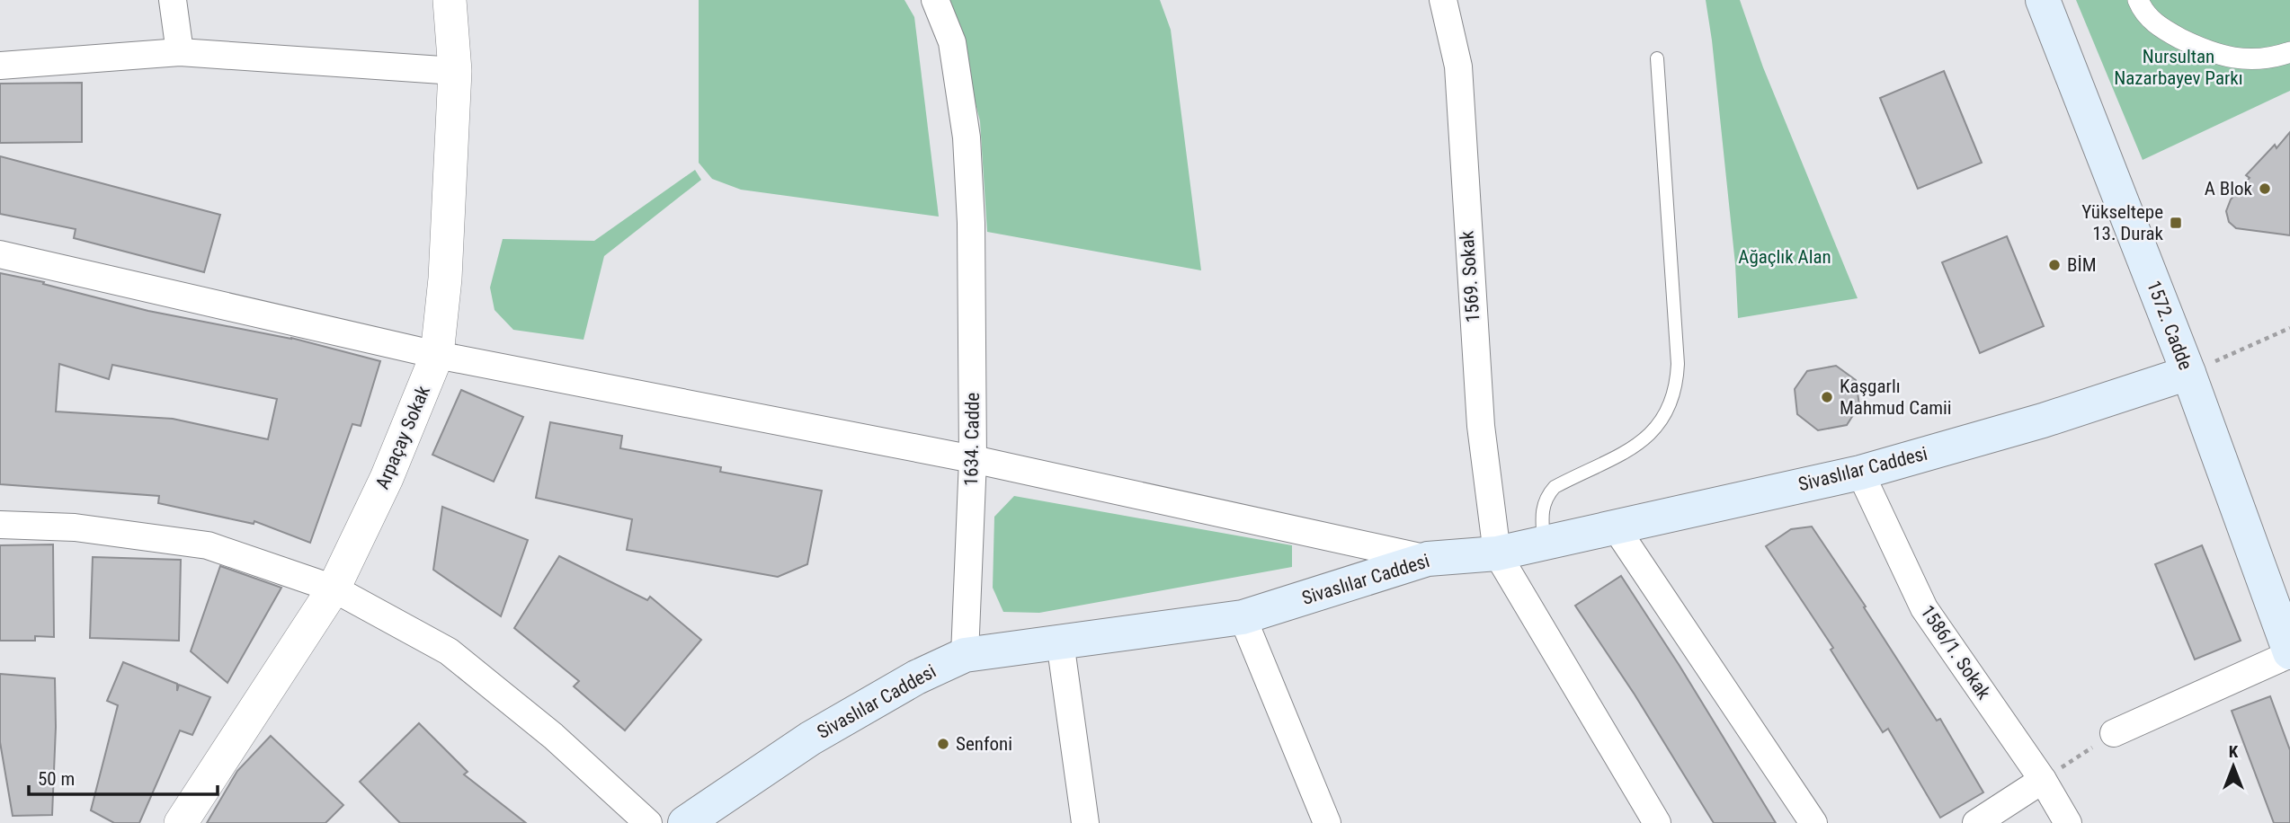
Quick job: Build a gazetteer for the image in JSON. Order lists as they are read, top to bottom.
{
  "streets": {
    "main road": ["1572. Cadde", "Sivaslılar Caddesi"],
    "street": [
      "1569. Sokak",
      "Arpaçay Sokak",
      "1634. Cadde",
      "1586/1. Sokak"
    ]
  },
  "crossings": [
    ["1569. Sokak", "Sivaslılar Caddesi"],
    ["1572. Cadde", "Sivaslılar Caddesi"],
    ["1634. Cadde", "Sivaslılar Caddesi"],
    ["Sivaslılar Caddesi", "1586/1. Sokak"]
  ],
  "parks": ["Nursultan Nazarbayev Parkı", "Ağaçlık Alan"],
  "places": {
    "other": [
      "A Blok",
      "BİM",
      "Kaşgarlı Mahmud Camii",
      "Senfoni"
    ],
    "transit": ["Yükseltepe 13. Durak"]
  },
  "scale_bar": "50 m",
  "north": "top"
}
